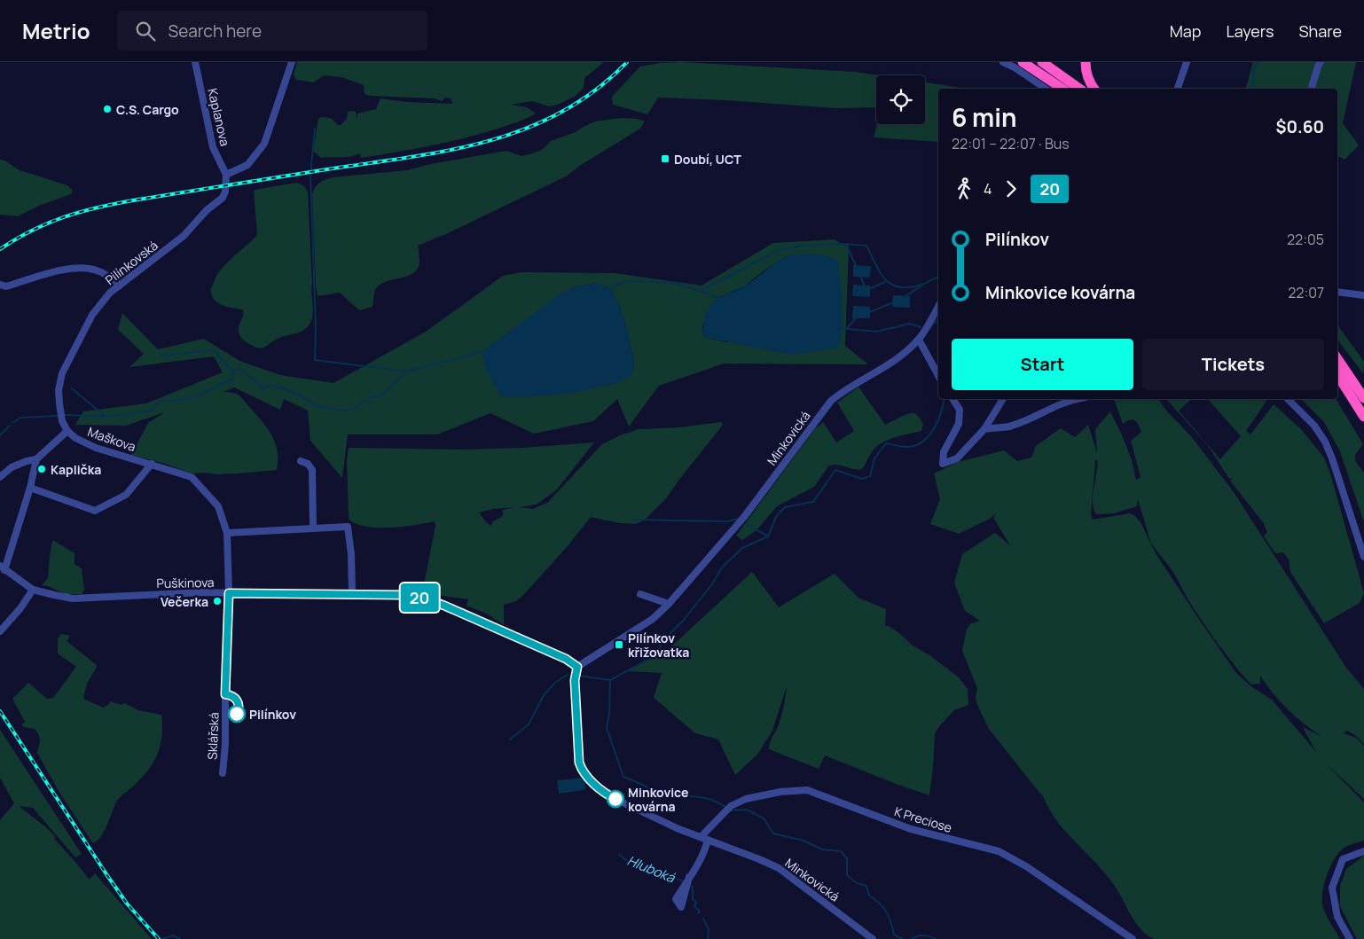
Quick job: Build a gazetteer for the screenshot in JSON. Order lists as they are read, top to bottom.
{
  "streets": {
    "street": [
      "Kaplanova",
      "Pilínkovská",
      "Minkovická",
      "Maškova",
      "Puškinova",
      "Sklářská",
      "K Preciose"
    ]
  },
  "crossings": [
    ["Kaplanova", "Pilínkovská"],
    ["Pilínkovská", "Maškova"],
    ["Minkovická", "Puškinova"],
    ["Minkovická", "K Preciose"],
    ["Maškova", "Puškinova"],
    ["Maškova", "Sklářská"],
    ["Puškinova", "Sklářská"]
  ],
  "water": ["Hluboká"],
  "places": {
    "other": [
      "C.S. Cargo",
      "Kaplička",
      "Večerka",
      "Pilínkov",
      "Minkovice kovárna"
    ],
    "transit": ["Doubí, UCT", "Pilínkov křižovatka"]
  },
  "lines": ["bus line 20"],
  "page": {
    "header": "Metrio",
    "search": "Search here",
    "nav": ["Map", "Layers", "Share"],
    "on_map": "20",
    "heading": ["6 min", "22:01 – 22:07 · Bus", "$0.60"],
    "legs": ["4", "20"],
    "list": [
      {
        "name": "Pilínkov",
        "value": "22:05"
      },
      {
        "name": "Minkovice kovárna",
        "value": "22:07"
      }
    ],
    "buttons": ["Start", "Tickets"]
  }
}
